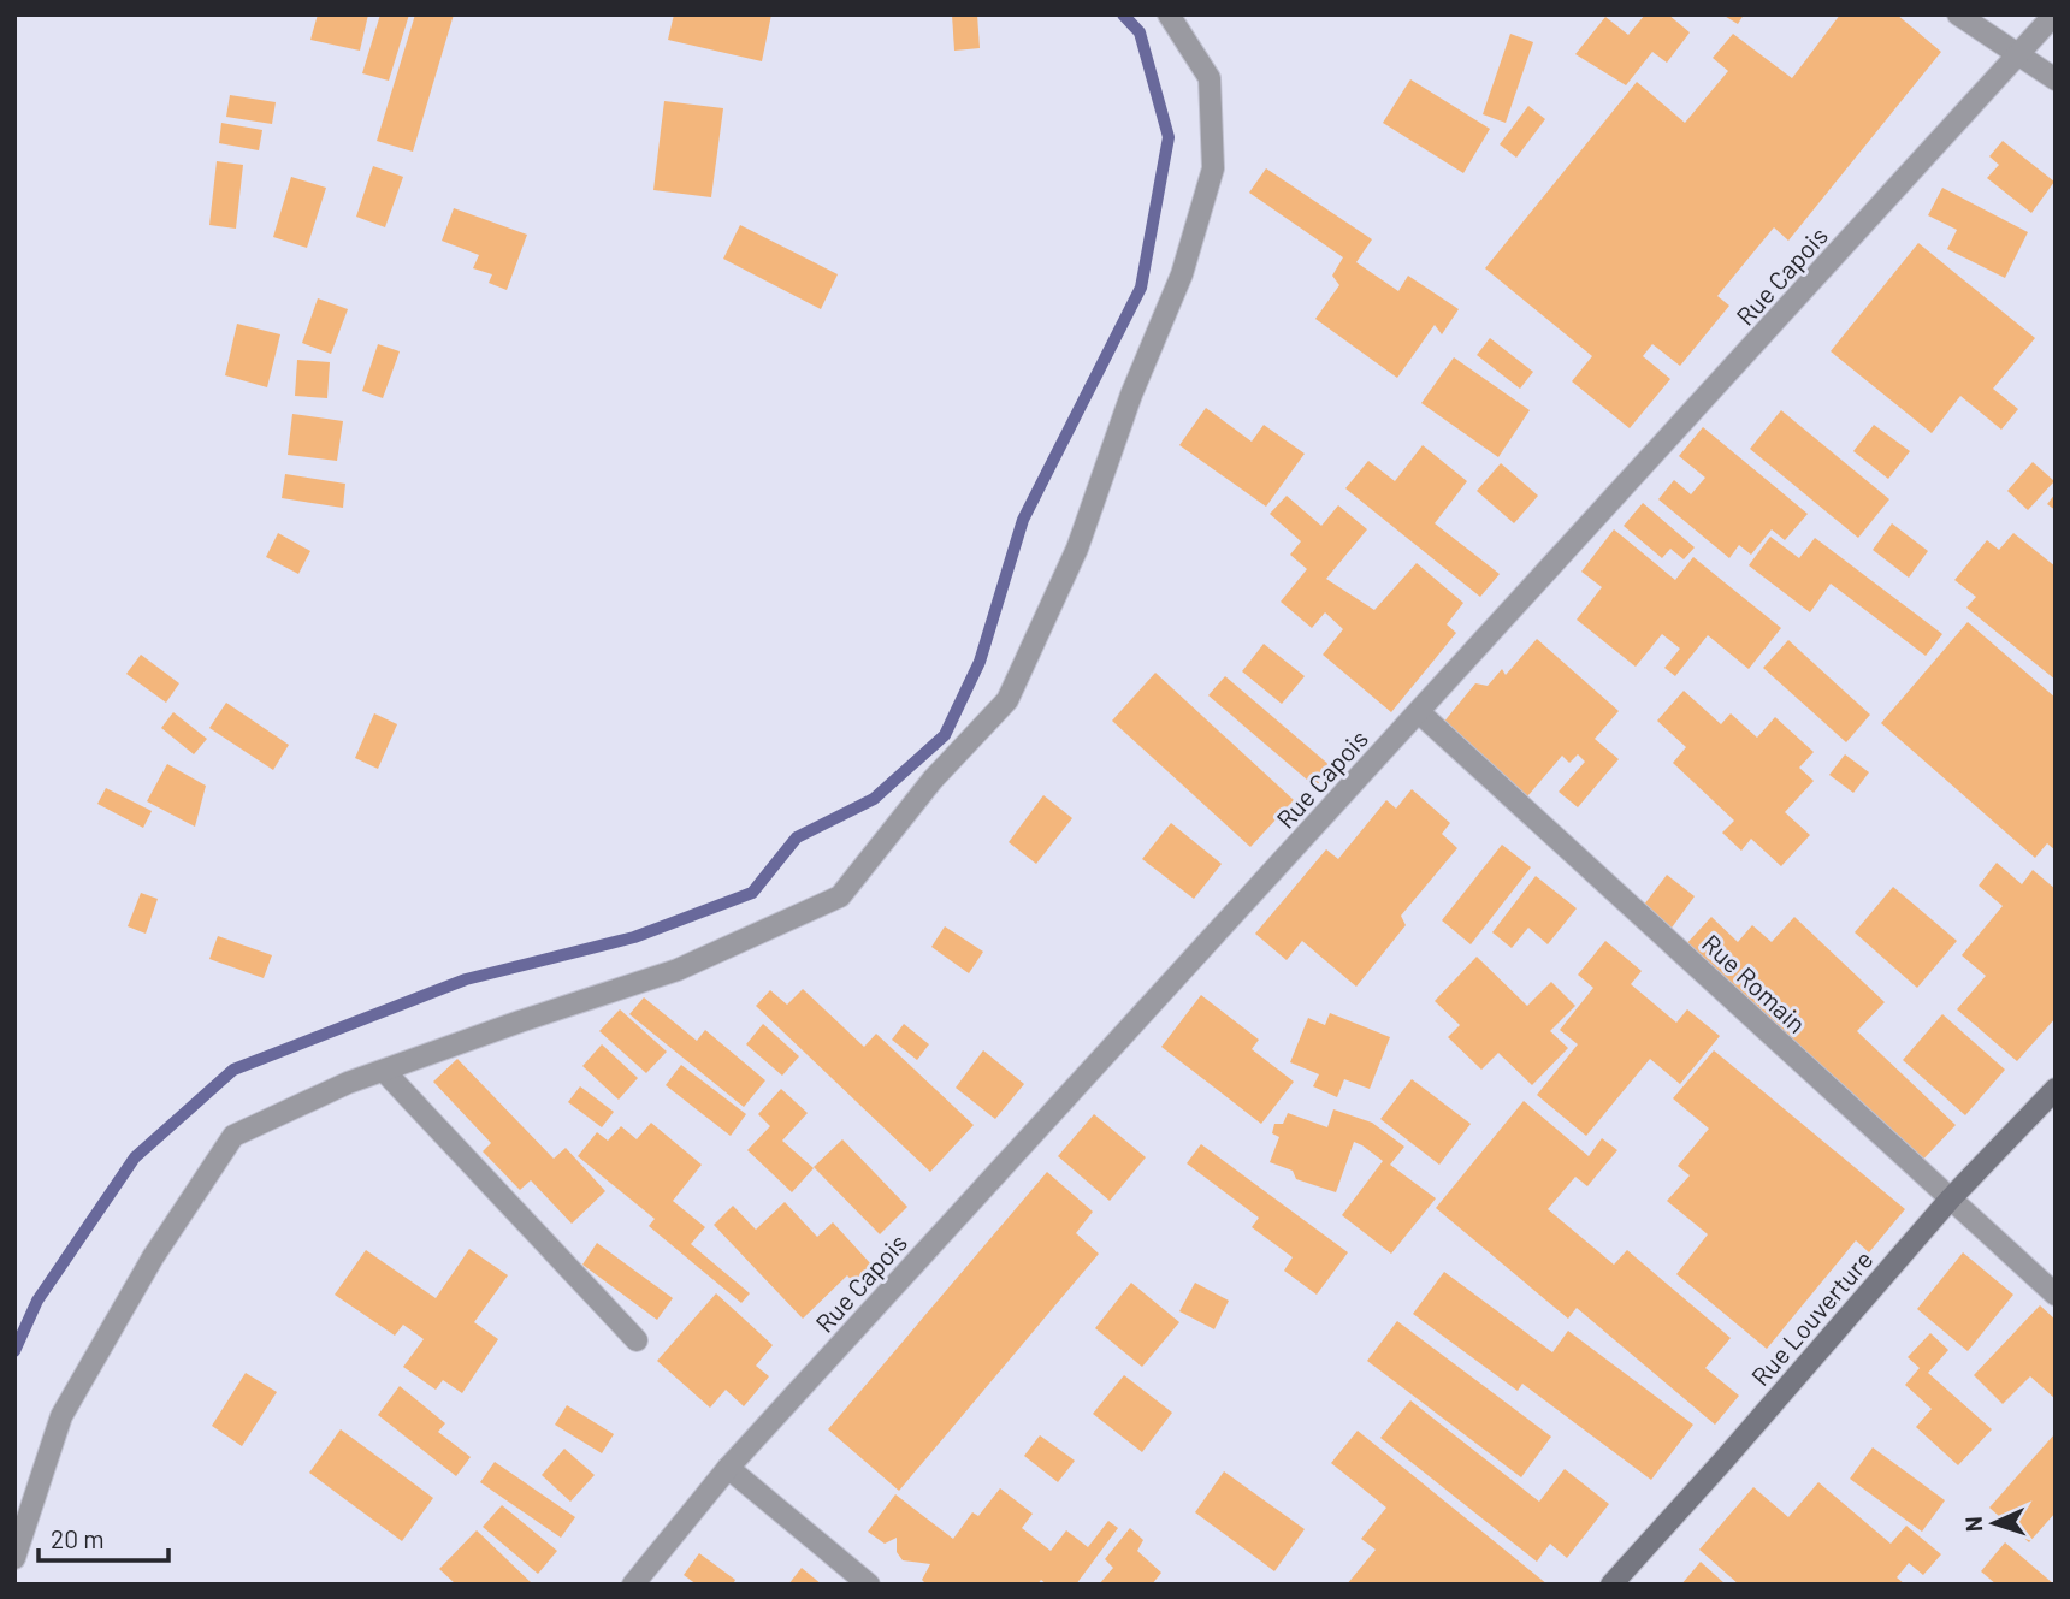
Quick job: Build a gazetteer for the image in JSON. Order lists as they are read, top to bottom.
{
  "streets": {
    "main road": ["Rue Louverture"],
    "street": ["Rue Capois", "Rue Romain"]
  },
  "crossings": [
    ["Rue Capois", "Rue Romain"],
    ["Rue Romain", "Rue Louverture"]
  ],
  "scale_bar": "20 m",
  "north": "left"
}
